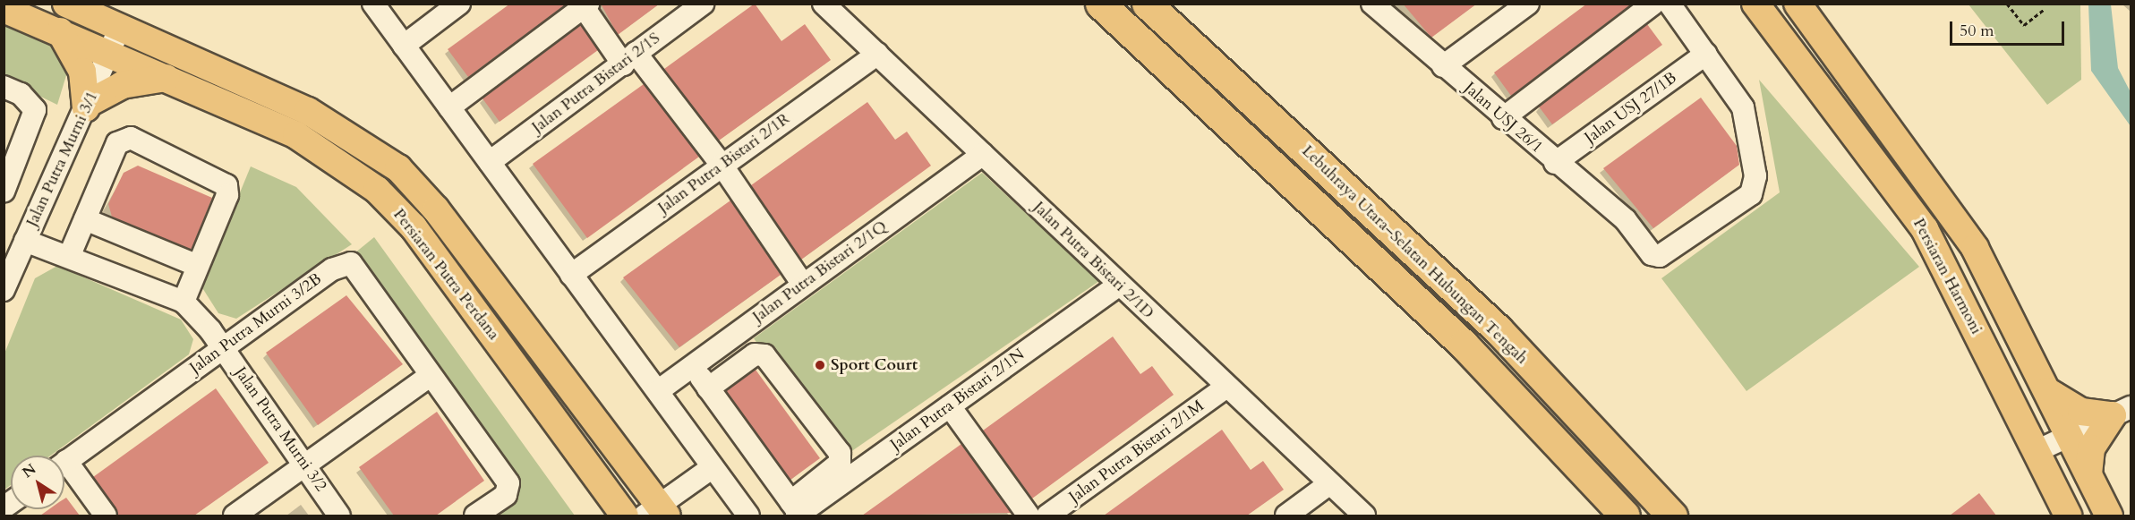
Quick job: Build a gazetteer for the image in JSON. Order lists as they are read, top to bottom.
{
  "streets": {
    "highway": ["Lebuhraya Utara–Selatan Hubungan Tengah"],
    "main road": ["Persiaran Putra Perdana", "Persiaran Harmoni"],
    "street": [
      "Jalan Putra Bistari 2/1S",
      "Jalan USJ 27/1B",
      "Jalan USJ 26/1",
      "Jalan Putra Murni 3/1",
      "Jalan Putra Bistari 2/1R",
      "Jalan Putra Bistari 2/1D",
      "Jalan Putra Bistari 2/1Q",
      "Jalan Putra Murni 3/2B",
      "Jalan Putra Bistari 2/1N",
      "Jalan Putra Murni 3/2",
      "Jalan Putra Bistari 2/1M"
    ]
  },
  "crossings": [
    ["Jalan USJ 27/1B", "Jalan USJ 26/1"],
    ["Jalan Putra Murni 3/1", "Persiaran Putra Perdana"],
    ["Jalan Putra Murni 3/1", "Jalan Putra Murni 3/2"],
    ["Jalan Putra Bistari 2/1R", "Jalan Putra Bistari 2/1D"],
    ["Jalan Putra Bistari 2/1D", "Jalan Putra Bistari 2/1Q"],
    ["Jalan Putra Bistari 2/1D", "Jalan Putra Bistari 2/1N"],
    ["Jalan Putra Bistari 2/1D", "Jalan Putra Bistari 2/1M"],
    ["Jalan Putra Murni 3/2B", "Jalan Putra Murni 3/2"]
  ],
  "places": ["Sport Court"],
  "scale_bar": "50 m",
  "north": "top left"
}
